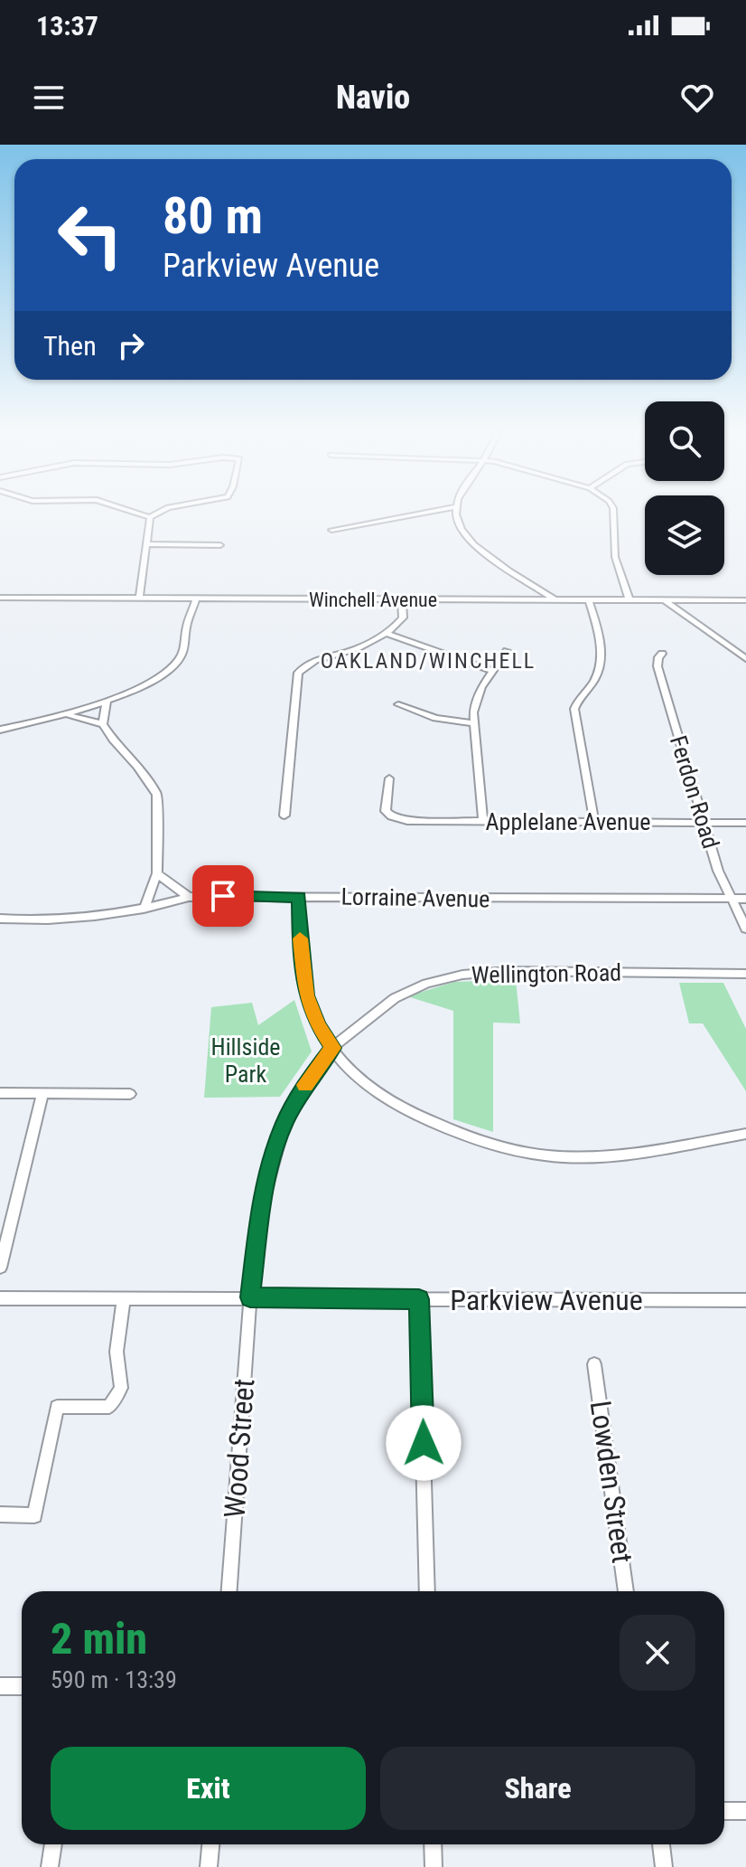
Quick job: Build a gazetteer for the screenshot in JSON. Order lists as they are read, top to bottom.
{
  "streets": {
    "street": [
      "Winchell Avenue",
      "Ferdon Road",
      "Applelane Avenue",
      "Lorraine Avenue",
      "Wellington Road",
      "Parkview Avenue",
      "Wood Street",
      "Lowden Street"
    ]
  },
  "crossings": [
    ["Ferdon Road", "Applelane Avenue"],
    ["Ferdon Road", "Lorraine Avenue"],
    ["Wellington Road", "Parkview Avenue"],
    ["Wellington Road", "Wood Street"],
    ["Parkview Avenue", "Wood Street"]
  ],
  "districts": ["OAKLAND/WINCHELL"],
  "parks": ["Hillside Park"],
  "page": {
    "status": "13:37",
    "header": "Navio",
    "turn": ["80 m", "Parkview Avenue"],
    "then": "Then",
    "heading": ["2 min", "590 m · 13:39"],
    "buttons": ["Exit", "Share"]
  }
}
